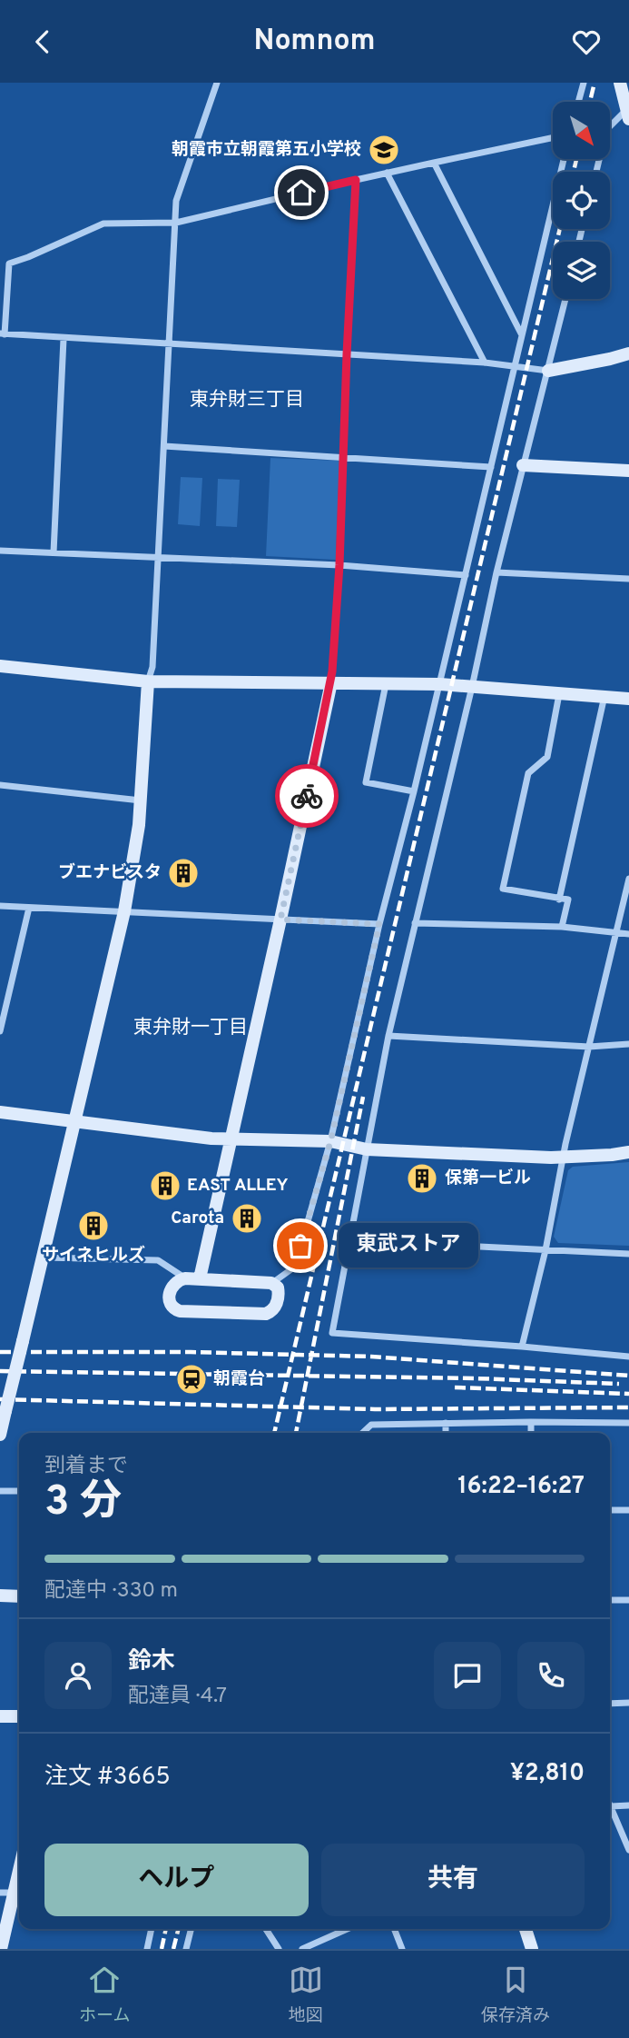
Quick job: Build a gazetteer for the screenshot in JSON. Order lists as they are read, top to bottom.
{
  "districts": ["東弁財三丁目", "東弁財一丁目"],
  "places": {
    "school or university": ["朝霞市立朝霞第五小学校"],
    "building": [
      "ブエナビスタ",
      "保第一ビル",
      "EAST ALLEY",
      "Carota",
      "サイネヒルズ"
    ],
    "other": ["東武ストア"],
    "station": ["朝霞台"]
  },
  "north": "bottom right",
  "page": {
    "header": "Nomnom",
    "bubble": "東武ストア",
    "heading": ["3 分", "到着まで", "16:22–16:27"],
    "panel": [
      "鈴木",
      "配達員 · 4.7",
      "注文 #3665",
      "¥2,810"
    ],
    "bar": "配達中 · 330 m",
    "buttons": ["ヘルプ", "共有"],
    "tabs": ["ホーム", "地図", "保存済み"]
  }
}
